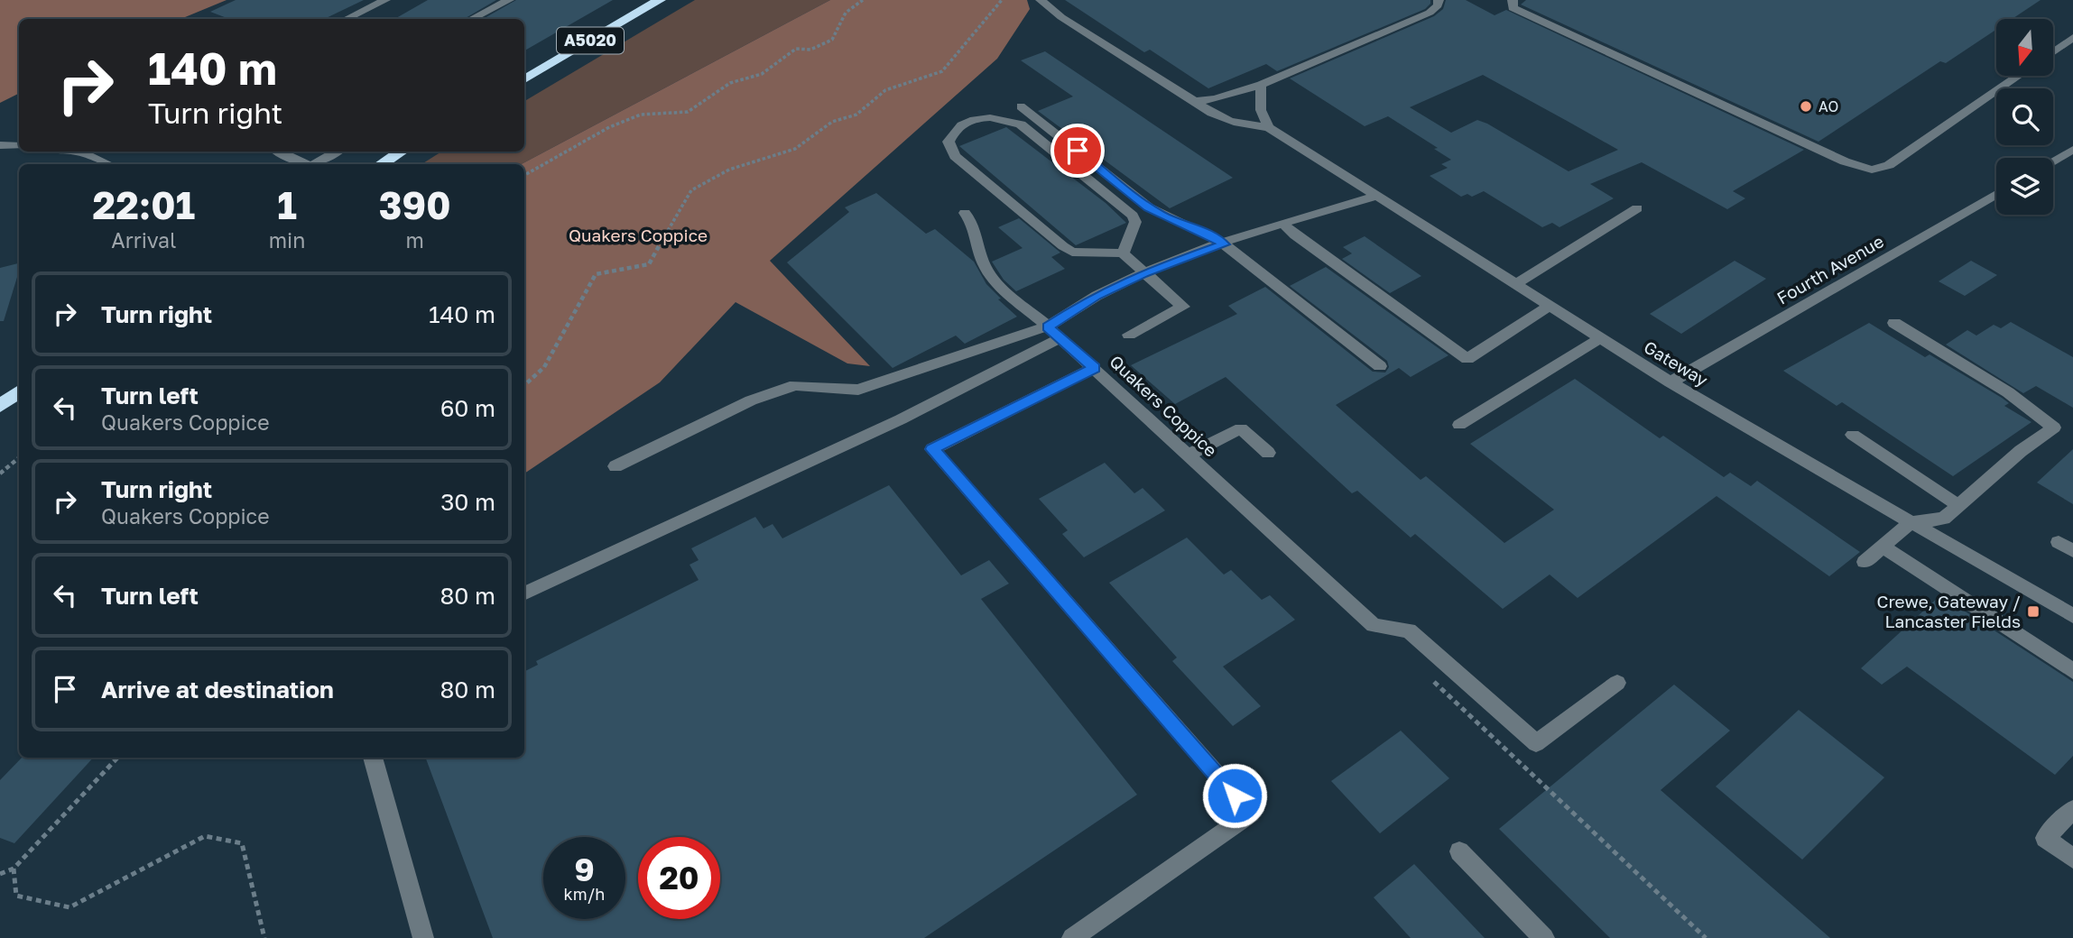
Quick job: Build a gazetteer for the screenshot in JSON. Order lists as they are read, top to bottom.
{
  "streets": {
    "highway": ["A5020"],
    "street": ["Fourth Avenue", "Gateway", "Quakers Coppice"]
  },
  "crossings": [
    ["Fourth Avenue", "Gateway"]
  ],
  "parks": ["Quakers Coppice"],
  "places": {
    "other": ["AO"],
    "transit": ["Crewe, Gateway / Lancaster Fields"]
  },
  "north": "bottom",
  "page": {
    "turn": ["140 m", "Turn right"],
    "eta": [
      "22:01",
      "Arrival",
      "1",
      "min",
      "390",
      "m"
    ],
    "list": [
      {
        "name": "Turn right",
        "value": "140 m"
      },
      {
        "name": "Turn left",
        "note": "Quakers Coppice",
        "value": "60 m"
      },
      {
        "name": "Turn right",
        "note": "Quakers Coppice",
        "value": "30 m"
      },
      {
        "name": "Turn left",
        "value": "80 m"
      },
      {
        "name": "Arrive at destination",
        "value": "80 m"
      }
    ],
    "speed": "9 km/h",
    "limit": "20"
  }
}
